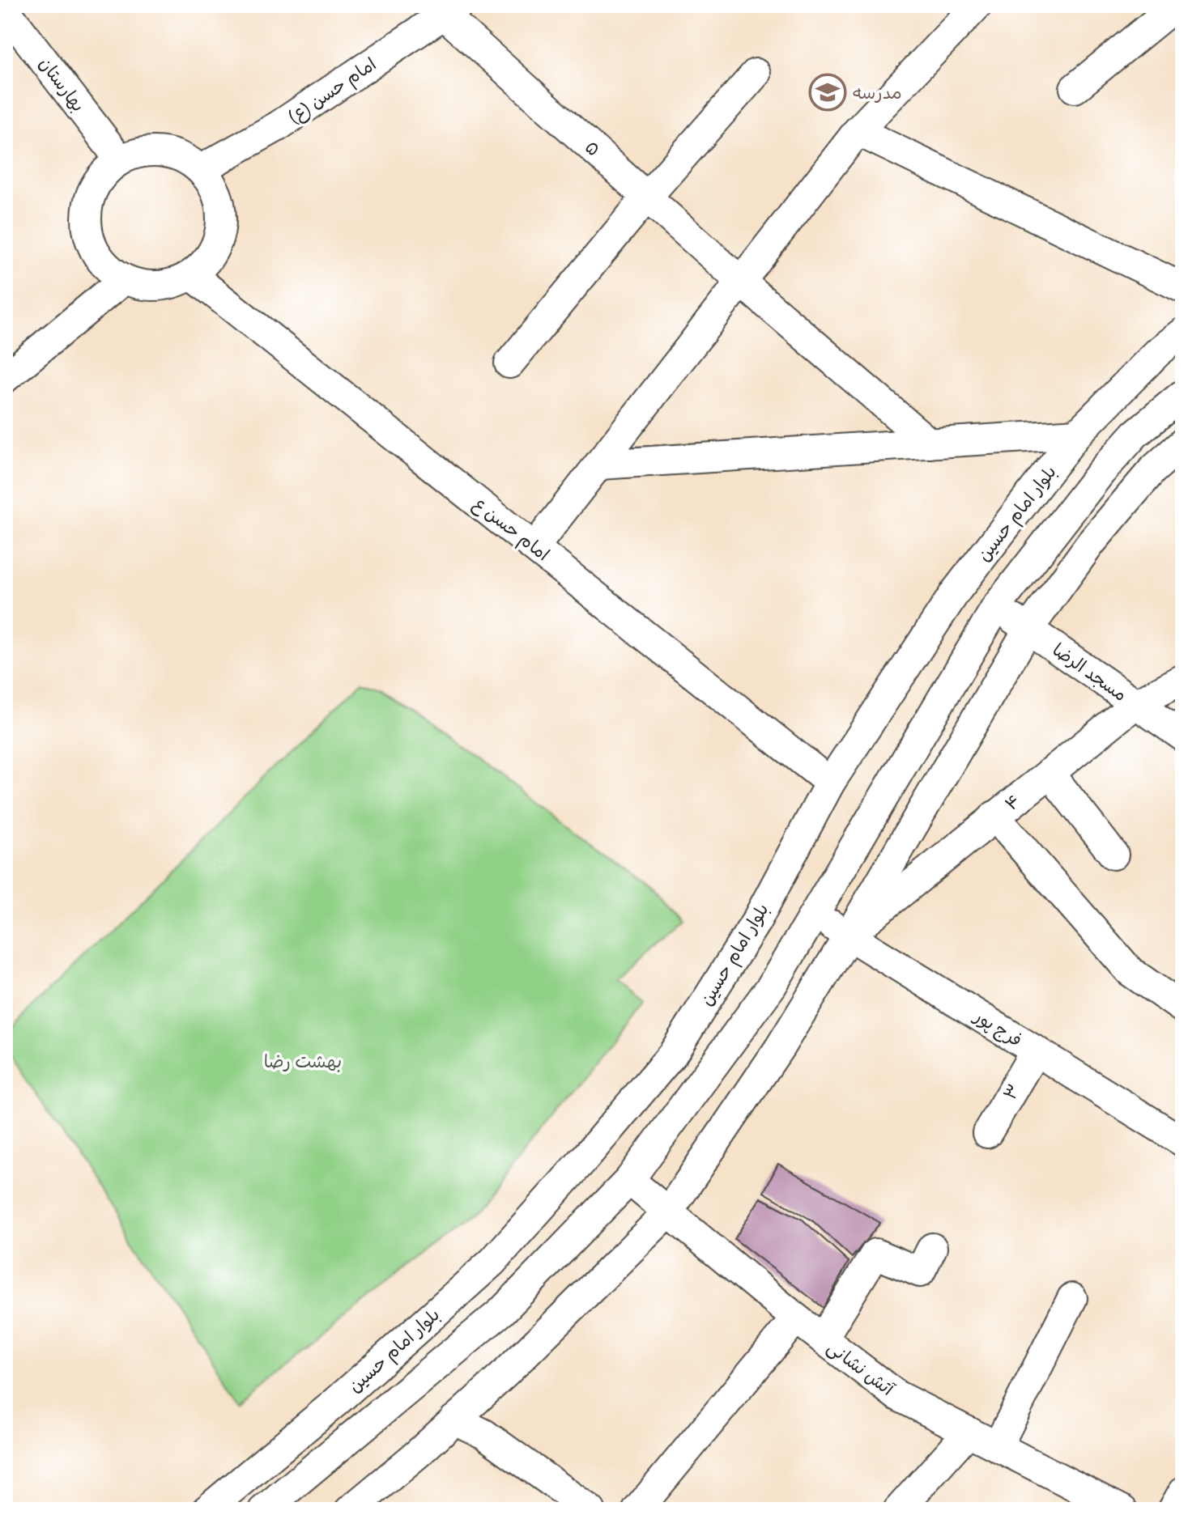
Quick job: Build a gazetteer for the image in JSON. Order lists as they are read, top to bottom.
{
  "streets": {
    "street": [
      "بهارستان",
      "امام حسن (ع)",
      "۵",
      "بلوار امام حسین",
      "امام حسن ع",
      "مسجد الرضا",
      "۴",
      "فرج پور",
      "۳",
      "آتش نشانی"
    ]
  },
  "crossings": [
    ["بهارستان", "امام حسن (ع)"],
    ["بهارستان", "امام حسن ع"],
    ["امام حسن (ع)", "۵"],
    ["امام حسن (ع)", "امام حسن ع"],
    ["بلوار امام حسین", "امام حسن ع"],
    ["مسجد الرضا", "۴"],
    ["۴", "فرج پور"],
    ["فرج پور", "۳"]
  ],
  "parks": ["بهشت رضا"],
  "places": {
    "school or university": ["مدرسه"]
  }
}
